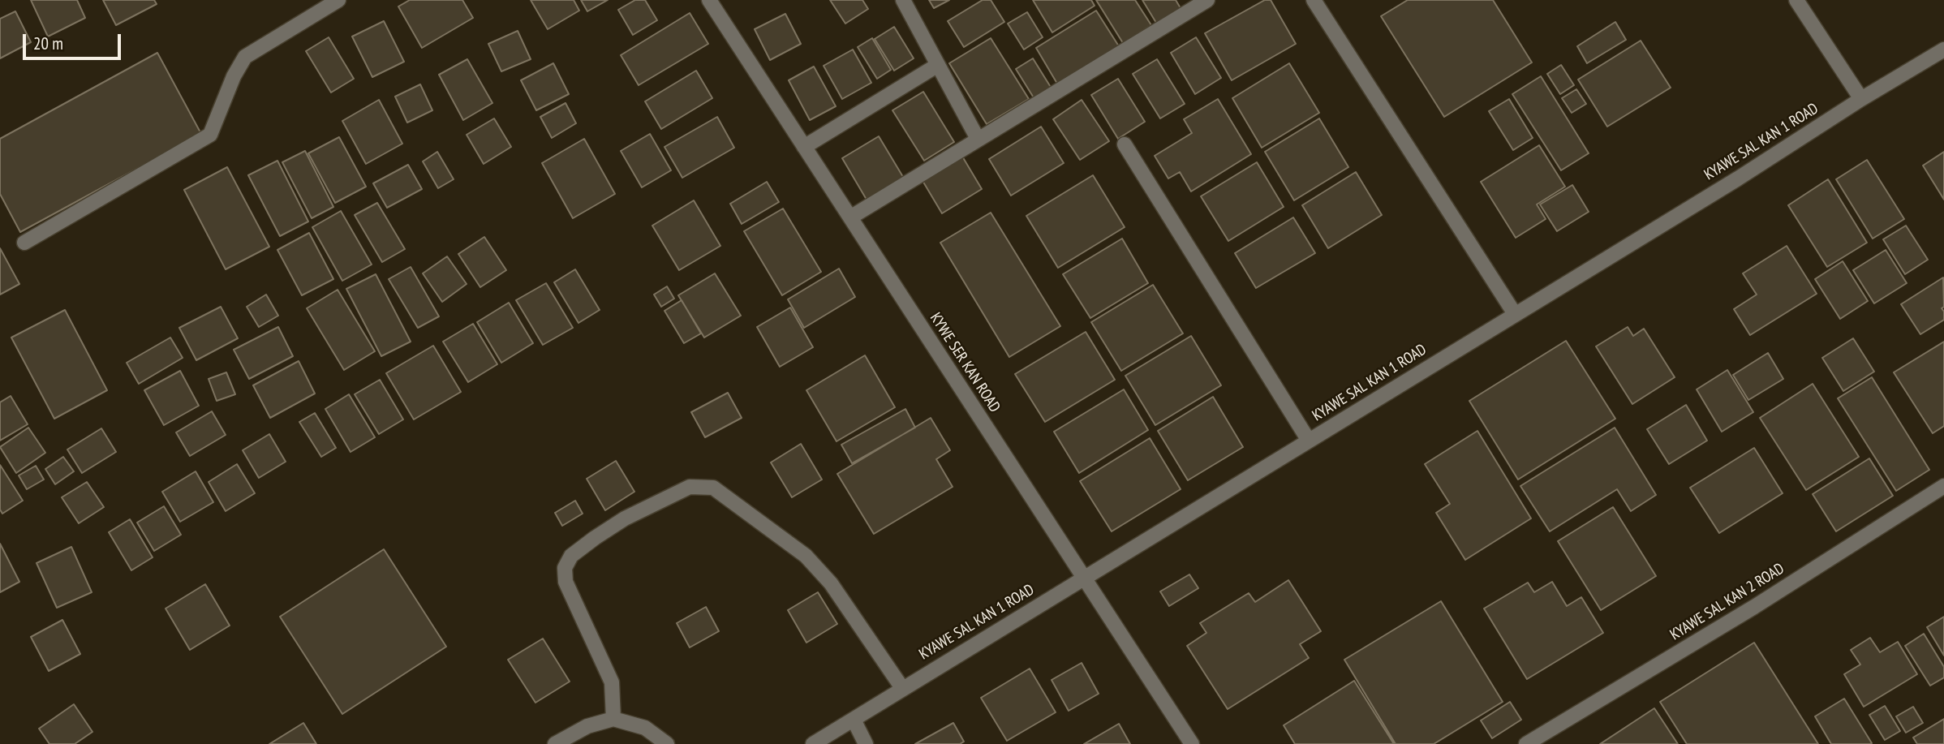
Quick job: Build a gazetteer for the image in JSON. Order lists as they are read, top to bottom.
{
  "streets": {
    "street": ["KYAWE SAL KAN 1 ROAD", "KYWE SER KAN ROAD", "KYAWE SAL KAN 2 ROAD"]
  },
  "crossings": [
    ["KYAWE SAL KAN 1 ROAD", "KYWE SER KAN ROAD"]
  ],
  "scale_bar": "20 m"
}
